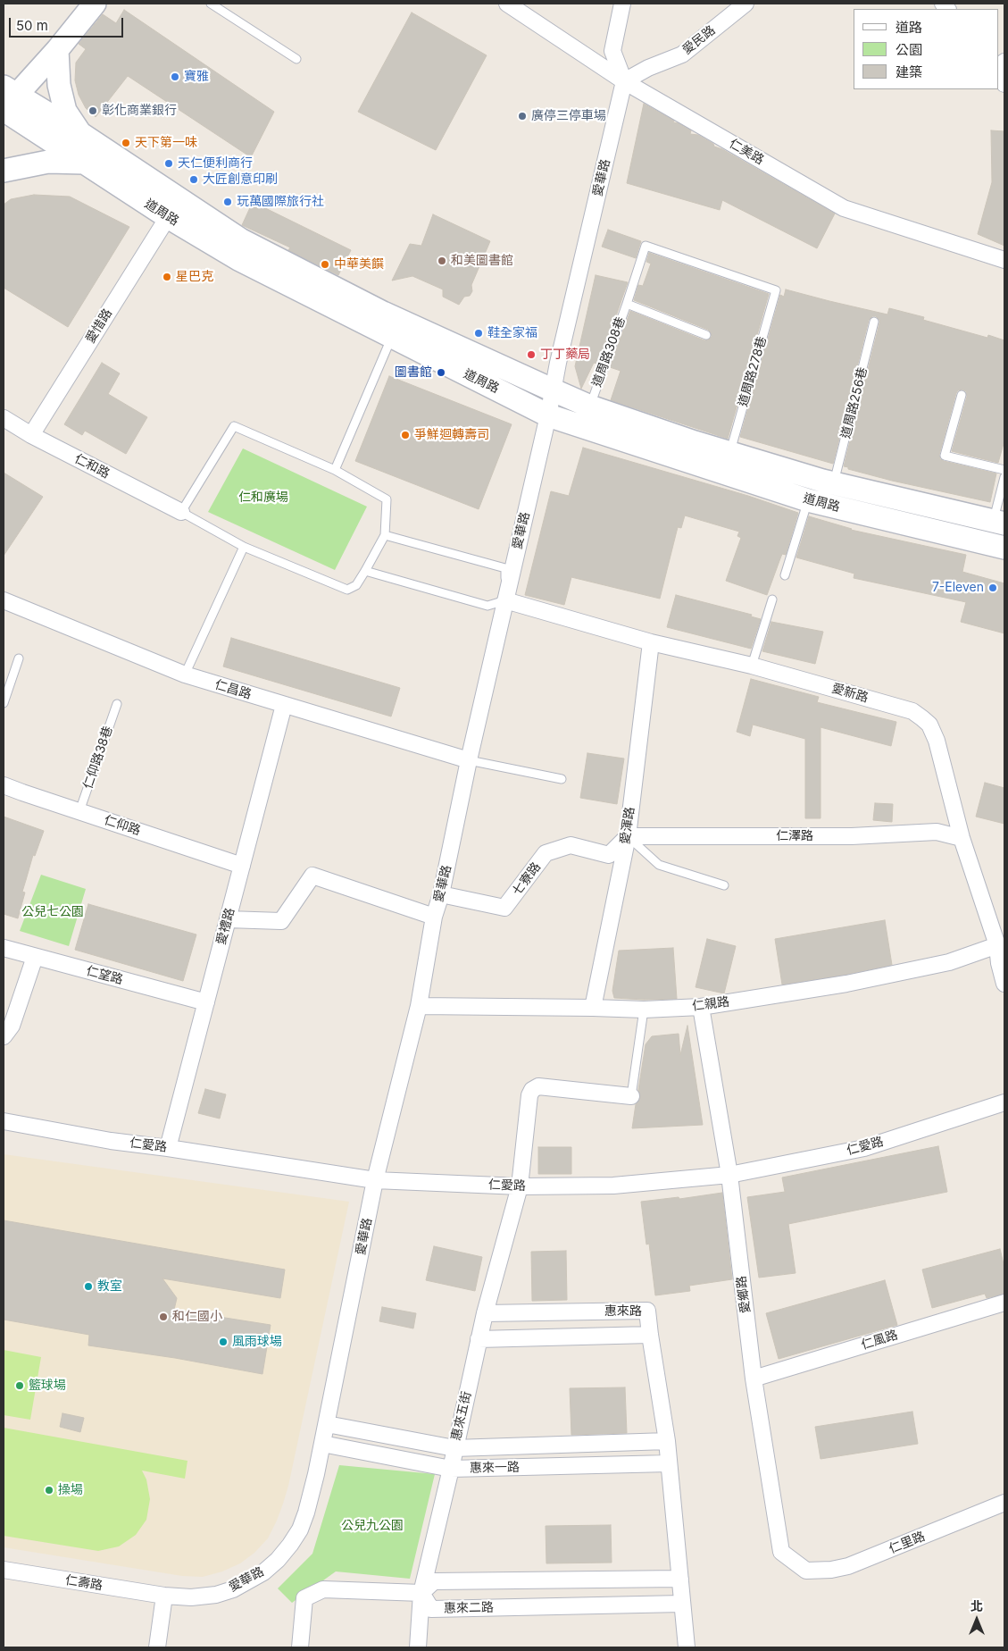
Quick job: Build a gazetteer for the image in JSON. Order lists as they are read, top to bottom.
{
  "streets": {
    "main road": ["道周路"],
    "street": [
      "愛民路",
      "仁美路",
      "愛華路",
      "愛惜路",
      "仁和路",
      "仁昌路",
      "愛新路",
      "仁仰路",
      "愛渾路",
      "仁澤路",
      "七寮路",
      "愛禮路",
      "仁望路",
      "仁親路",
      "仁愛路",
      "愛鄉路",
      "惠來路",
      "仁風路",
      "惠來五街",
      "惠來一路",
      "仁里路",
      "仁壽路",
      "惠來二路"
    ],
    "lane": [
      "道周路308巷",
      "道周路278巷",
      "道周路256巷",
      "仁仰路38巷"
    ]
  },
  "crossings": [
    ["愛民路", "仁美路"],
    ["愛民路", "愛華路"],
    ["仁美路", "愛華路"],
    ["愛華路", "道周路"],
    ["愛華路", "仁昌路"],
    ["愛華路", "愛新路"],
    ["愛華路", "七寮路"],
    ["愛華路", "仁親路"],
    ["愛華路", "仁愛路"],
    ["愛華路", "惠來一路"],
    ["愛華路", "仁壽路"],
    ["道周路", "愛惜路"],
    ["道周路", "道周路308巷"],
    ["道周路", "道周路278巷"],
    ["道周路", "道周路256巷"],
    ["愛惜路", "仁和路"],
    ["道周路308巷", "道周路278巷"],
    ["仁昌路", "愛禮路"],
    ["愛新路", "愛渾路"],
    ["愛新路", "仁澤路"],
    ["愛新路", "仁親路"],
    ["仁仰路38巷", "仁仰路"],
    ["仁仰路", "愛禮路"],
    ["愛渾路", "仁澤路"],
    ["愛渾路", "七寮路"],
    ["愛渾路", "仁親路"],
    ["仁澤路", "七寮路"],
    ["愛禮路", "仁望路"],
    ["愛禮路", "仁愛路"],
    ["仁親路", "愛鄉路"],
    ["仁愛路", "愛鄉路"],
    ["仁愛路", "惠來五街"],
    ["愛鄉路", "仁風路"],
    ["愛鄉路", "仁里路"],
    ["惠來路", "惠來五街"],
    ["惠來五街", "惠來一路"],
    ["惠來五街", "惠來二路"]
  ],
  "parks": ["仁和廣場", "公兒七公園", "公兒九公園"],
  "places": [
    "寶雅",
    "彰化商業銀行",
    "廣停三停車場",
    "天下第一味",
    "天仁便利商行",
    "大匠創意印刷",
    "玩萬國際旅行社",
    "和美圖書館",
    "中華美饌",
    "星巴克",
    "鞋全家福",
    "丁丁藥局",
    "圖書館",
    "爭鮮迴轉壽司",
    "7-Eleven",
    "教室",
    "和仁國小",
    "風雨球場",
    "籃球場",
    "操場"
  ],
  "legend": ["道路", "公園", "建築"],
  "scale_bar": "50 m",
  "north": "top"
}
